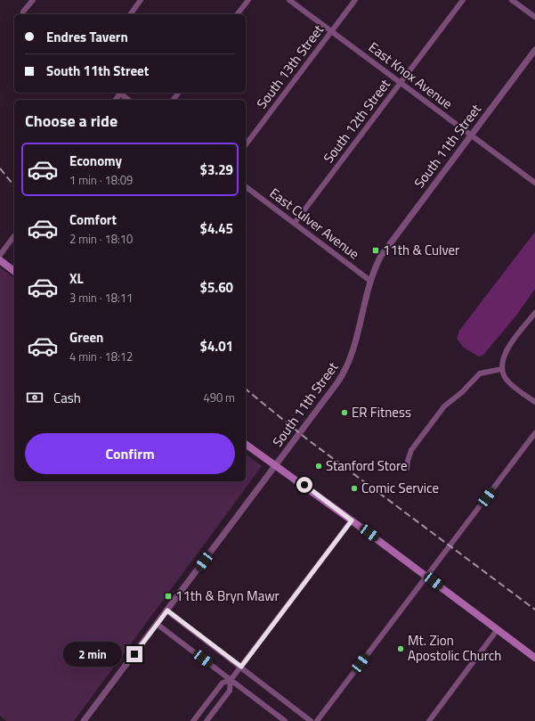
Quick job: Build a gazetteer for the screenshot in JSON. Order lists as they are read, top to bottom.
{
  "streets": {
    "street": [
      "South 13th Street",
      "East Knox Avenue",
      "South 12th Street",
      "South 11th Street",
      "East Culver Avenue"
    ]
  },
  "crossings": [
    ["South 13th Street", "East Knox Avenue"],
    ["East Knox Avenue", "South 12th Street"],
    ["East Knox Avenue", "South 11th Street"],
    ["South 12th Street", "East Culver Avenue"],
    ["South 11th Street", "East Culver Avenue"]
  ],
  "places": {
    "transit": ["11th & Culver", "11th & Bryn Mawr"],
    "other": [
      "ER Fitness",
      "Stanford Store",
      "Comic Service",
      "Mt. Zion Apostolic Church"
    ]
  },
  "page": {
    "banner": ["Endres Tavern", "South 11th Street"],
    "heading": "Choose a ride",
    "list": [
      {
        "name": "Economy",
        "note": "1 min · 18:09",
        "value": "$3.29"
      },
      {
        "name": "Comfort",
        "note": "2 min · 18:10",
        "value": "$4.45"
      },
      {
        "name": "XL",
        "note": "3 min · 18:11",
        "value": "$5.60"
      },
      {
        "name": "Green",
        "note": "4 min · 18:12",
        "value": "$4.01"
      }
    ],
    "pay": ["Cash", "490 m"],
    "buttons": "Confirm",
    "bubble": "2 min"
  }
}
